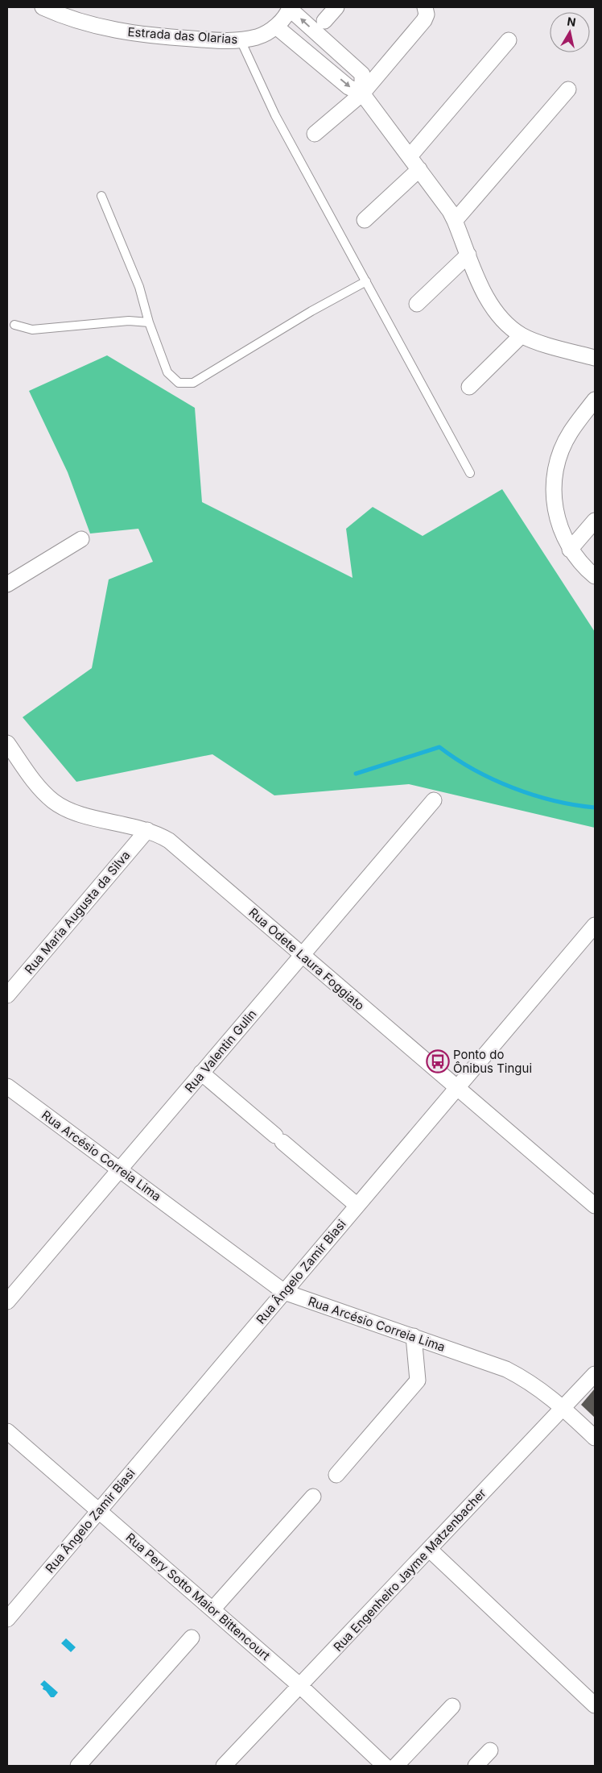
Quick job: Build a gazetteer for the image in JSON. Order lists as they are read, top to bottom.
{
  "streets": {
    "street": [
      "Estrada das Olarias",
      "Rua Maria Augusta da Silva",
      "Rua Odete Laura Foggiato",
      "Rua Valentin Gulin",
      "Rua Arcésio Correia Lima",
      "Rua Ângelo Zamir Biasi",
      "Rua Engenheiro Jayme Matzenbacher",
      "Rua Pery Sotto Maior Bittencourt"
    ]
  },
  "crossings": [
    ["Rua Maria Augusta da Silva", "Rua Odete Laura Foggiato"],
    ["Rua Odete Laura Foggiato", "Rua Valentin Gulin"],
    ["Rua Odete Laura Foggiato", "Rua Ângelo Zamir Biasi"],
    ["Rua Valentin Gulin", "Rua Arcésio Correia Lima"],
    ["Rua Arcésio Correia Lima", "Rua Ângelo Zamir Biasi"],
    ["Rua Arcésio Correia Lima", "Rua Engenheiro Jayme Matzenbacher"],
    ["Rua Ângelo Zamir Biasi", "Rua Pery Sotto Maior Bittencourt"],
    ["Rua Engenheiro Jayme Matzenbacher", "Rua Pery Sotto Maior Bittencourt"]
  ],
  "places": {
    "bus stop": ["Ponto do Ônibus Tingui"]
  },
  "north": "top"
}
